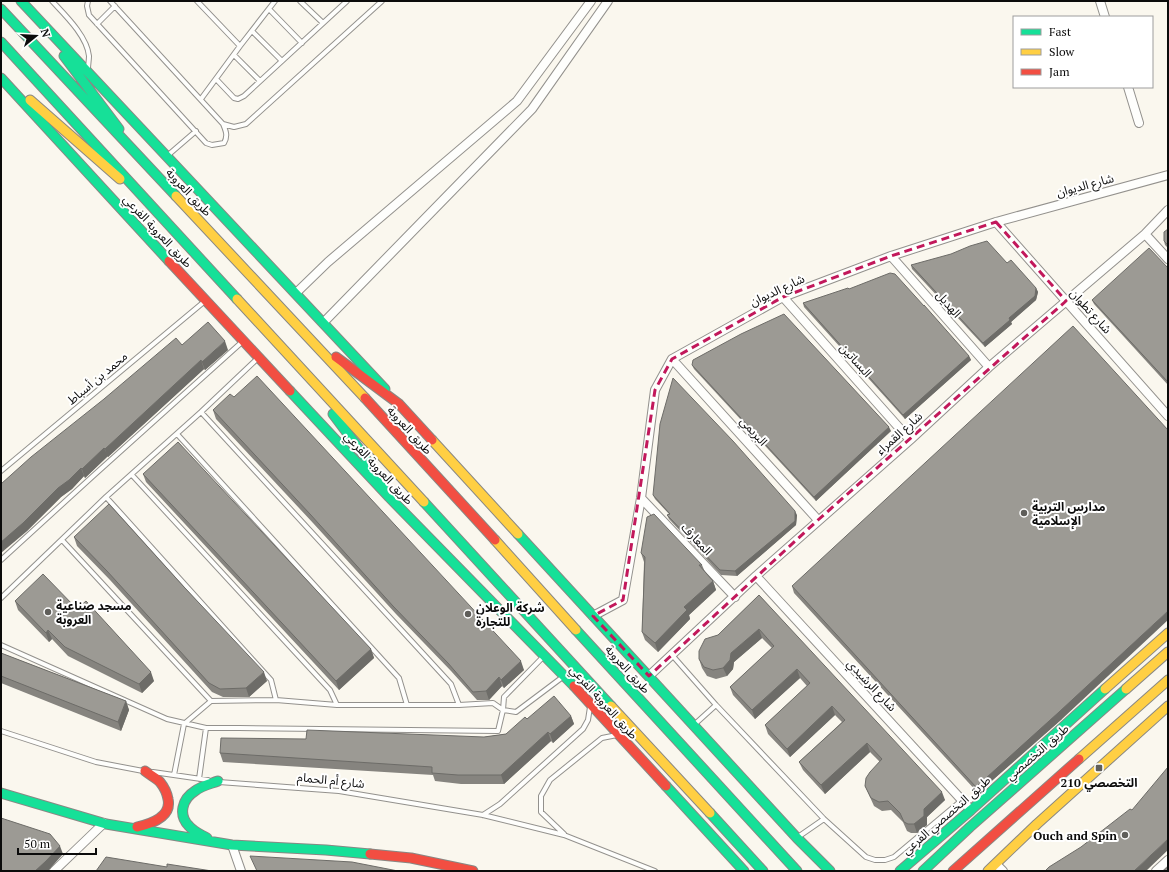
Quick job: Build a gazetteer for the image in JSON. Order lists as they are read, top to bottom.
{
  "streets": {
    "main road": [
      "طريق العروبة",
      "طريق العروبة الفرعي",
      "طريق التخصصي",
      "طريق التخصصي الفرعي"
    ],
    "street": [
      "شارع الديوان",
      "الهديل",
      "شارع تطوان",
      "البساتين",
      "البريمي",
      "شارع القمراء",
      "المعارف",
      "شارع الرشيدي"
    ],
    "lane": ["محمد بن أسباط", "شارع أم الحمام"]
  },
  "crossings": [
    ["شارع الديوان", "الهديل"],
    ["شارع الديوان", "شارع تطوان"],
    ["شارع الديوان", "البساتين"],
    ["شارع الديوان", "البريمي"],
    ["طريق العروبة الفرعي", "محمد بن أسباط"],
    ["الهديل", "شارع القمراء"],
    ["شارع تطوان", "شارع القمراء"],
    ["البساتين", "شارع القمراء"],
    ["البريمي", "شارع القمراء"],
    ["شارع القمراء", "المعارف"],
    ["شارع القمراء", "شارع الرشيدي"],
    ["شارع الرشيدي", "طريق التخصصي الفرعي"]
  ],
  "places": {
    "other": [
      "مدارس التربية الإسلامية",
      "مسجد صناعية العروبة",
      "شركة الوعلان للتجارة",
      "Ouch and Spin"
    ],
    "transit": ["التخصصي 210"]
  },
  "legend": ["Fast", "Slow", "Jam"],
  "scale_bar": "50 m",
  "north": "right"
}
